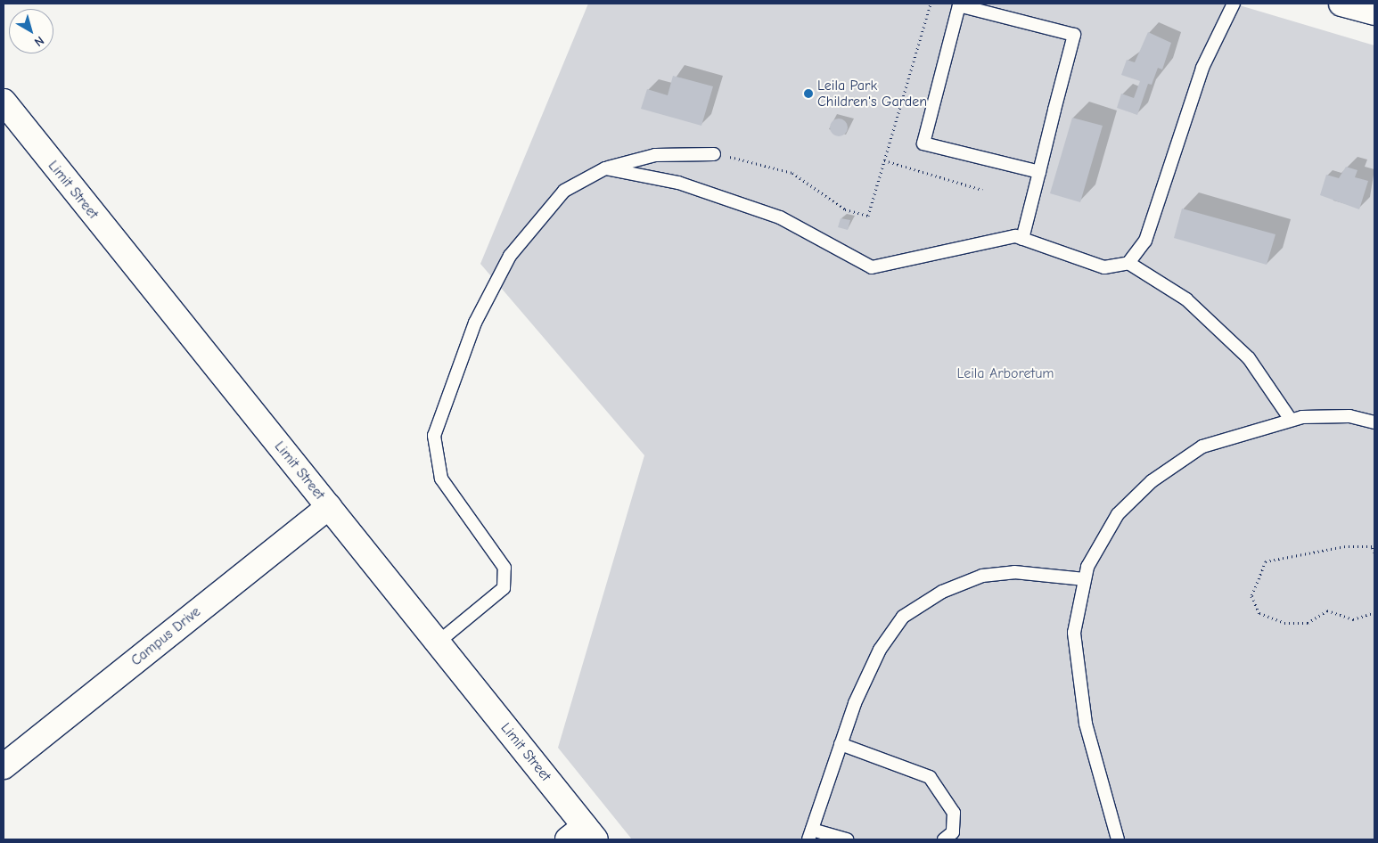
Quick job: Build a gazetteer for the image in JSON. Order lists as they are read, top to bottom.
{
  "streets": {
    "main road": ["Limit Street", "Campus Drive"]
  },
  "crossings": [
    ["Limit Street", "Campus Drive"]
  ],
  "parks": ["Leila Arboretum"],
  "places": ["Leila Park Children's Garden"],
  "north": "bottom right"
}
